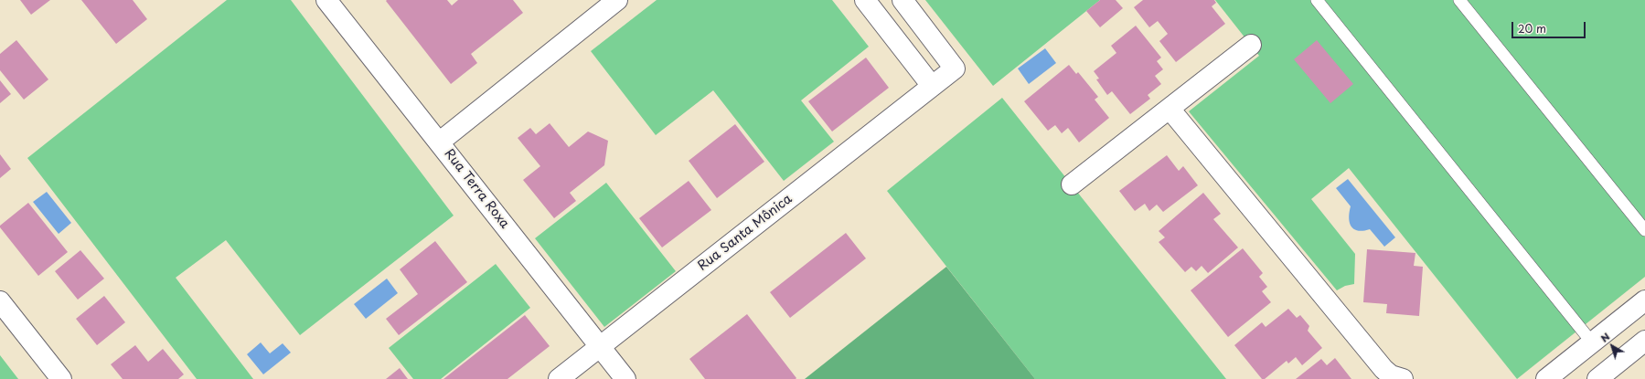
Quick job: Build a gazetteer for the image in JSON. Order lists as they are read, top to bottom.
{
  "streets": {
    "street": ["Rua Terra Roxa", "Rua Santa Mônica"]
  },
  "crossings": [
    ["Rua Terra Roxa", "Rua Santa Mônica"]
  ],
  "scale_bar": "20 m",
  "north": "top left"
}
